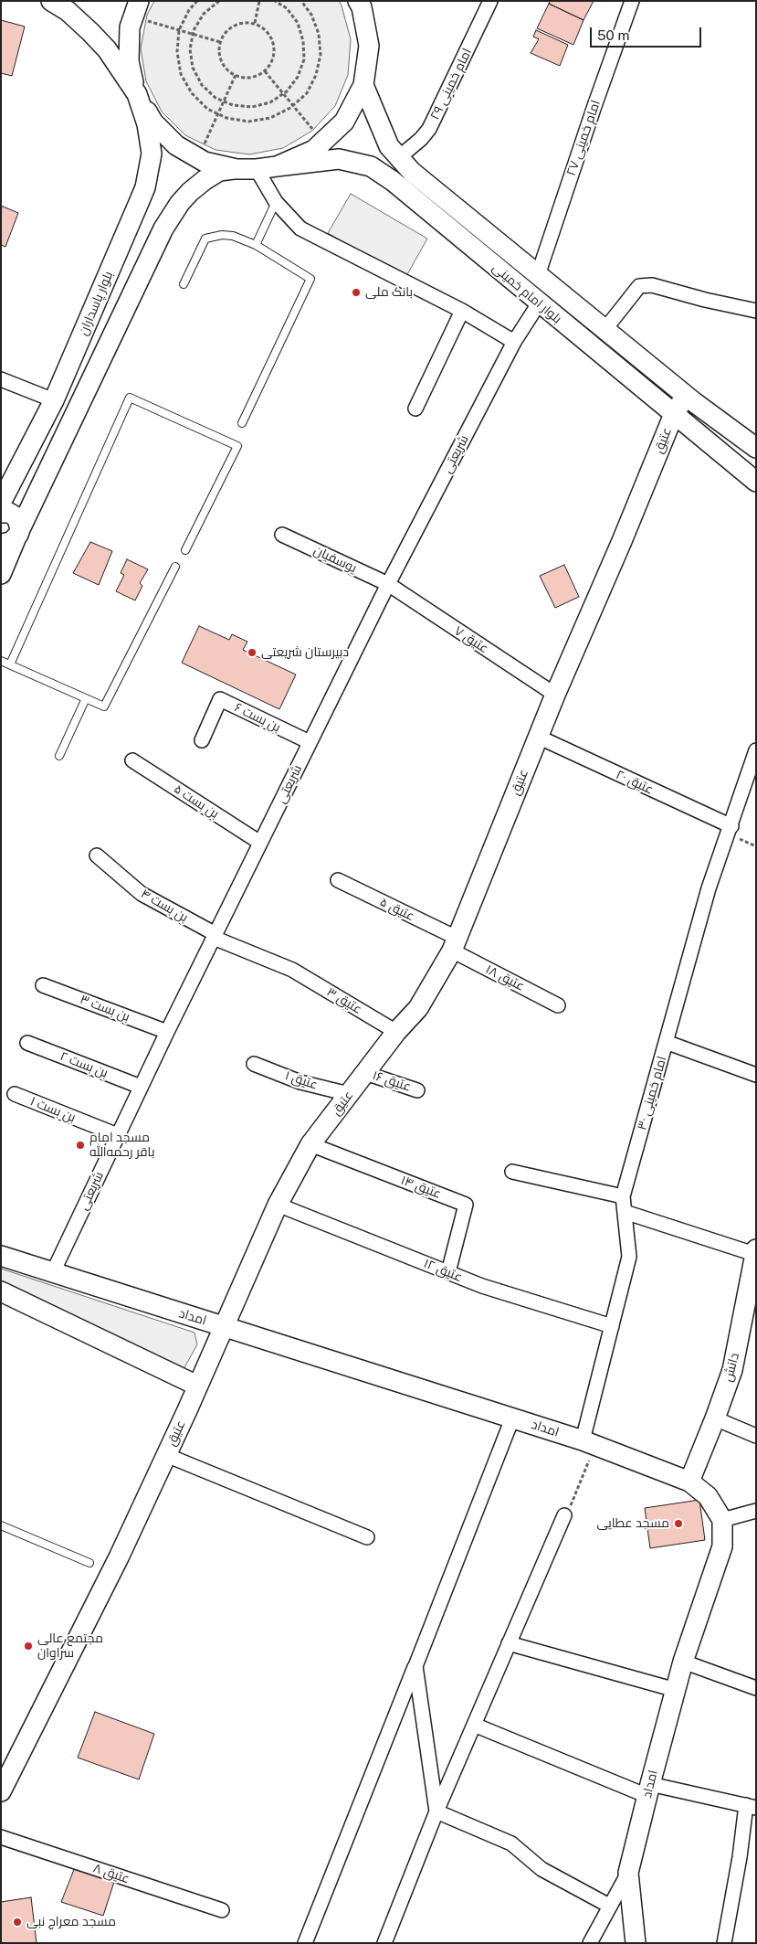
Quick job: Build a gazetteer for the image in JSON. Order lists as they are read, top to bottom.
{
  "streets": {
    "street": [
      "امام خمینی ۲۹",
      "امام خمینی ۲۷",
      "بلوار امام خمینی",
      "بلوار پاسداران",
      "عتیق",
      "شریعتی",
      "یوسفیان",
      "عتیق ۷",
      "بن بست ۶",
      "عتیق ۲۰",
      "بن بست ۵",
      "بن بست ۴",
      "عتیق ۵",
      "عتیق ۱۸",
      "عتیق ۳",
      "بن بست ۳",
      "بن بست ۲",
      "عتیق ۱",
      "عتیق ۱۶",
      "امام خمینی ۳۰",
      "بن بست ۱",
      "عتیق ۱۴",
      "عتیق ۱۲",
      "امداد",
      "دانش",
      "عتیق ۸"
    ]
  },
  "crossings": [
    ["امام خمینی ۲۹", "بلوار امام خمینی"],
    ["امام خمینی ۲۷", "بلوار امام خمینی"],
    ["بلوار امام خمینی", "عتیق"],
    ["بلوار امام خمینی", "شریعتی"],
    ["عتیق", "عتیق ۷"],
    ["عتیق", "عتیق ۲۰"],
    ["عتیق", "عتیق ۵"],
    ["عتیق", "عتیق ۱۸"],
    ["عتیق", "عتیق ۳"],
    ["عتیق", "عتیق ۱"],
    ["عتیق", "عتیق ۱۶"],
    ["عتیق", "عتیق ۱۴"],
    ["عتیق", "عتیق ۱۲"],
    ["عتیق", "امداد"],
    ["شریعتی", "یوسفیان"],
    ["شریعتی", "عتیق ۷"],
    ["شریعتی", "بن بست ۶"],
    ["شریعتی", "بن بست ۵"],
    ["شریعتی", "بن بست ۴"],
    ["شریعتی", "بن بست ۳"],
    ["شریعتی", "بن بست ۲"],
    ["شریعتی", "بن بست ۱"],
    ["شریعتی", "امداد"],
    ["یوسفیان", "عتیق ۷"],
    ["عتیق ۲۰", "امام خمینی ۳۰"],
    ["بن بست ۴", "عتیق ۳"],
    ["عتیق ۵", "عتیق ۱۸"],
    ["امام خمینی ۳۰", "عتیق ۱۲"],
    ["امام خمینی ۳۰", "امداد"],
    ["عتیق ۱۴", "عتیق ۱۲"],
    ["امداد", "دانش"]
  ],
  "places": [
    "بانک ملی",
    "دبیرستان شریعتی",
    "مسجد امام باقر رحمه‌الله",
    "مسجد عطایی",
    "مجتمع عالی سراوان",
    "مسجد معراج نبی"
  ],
  "scale_bar": "50 m"
}
